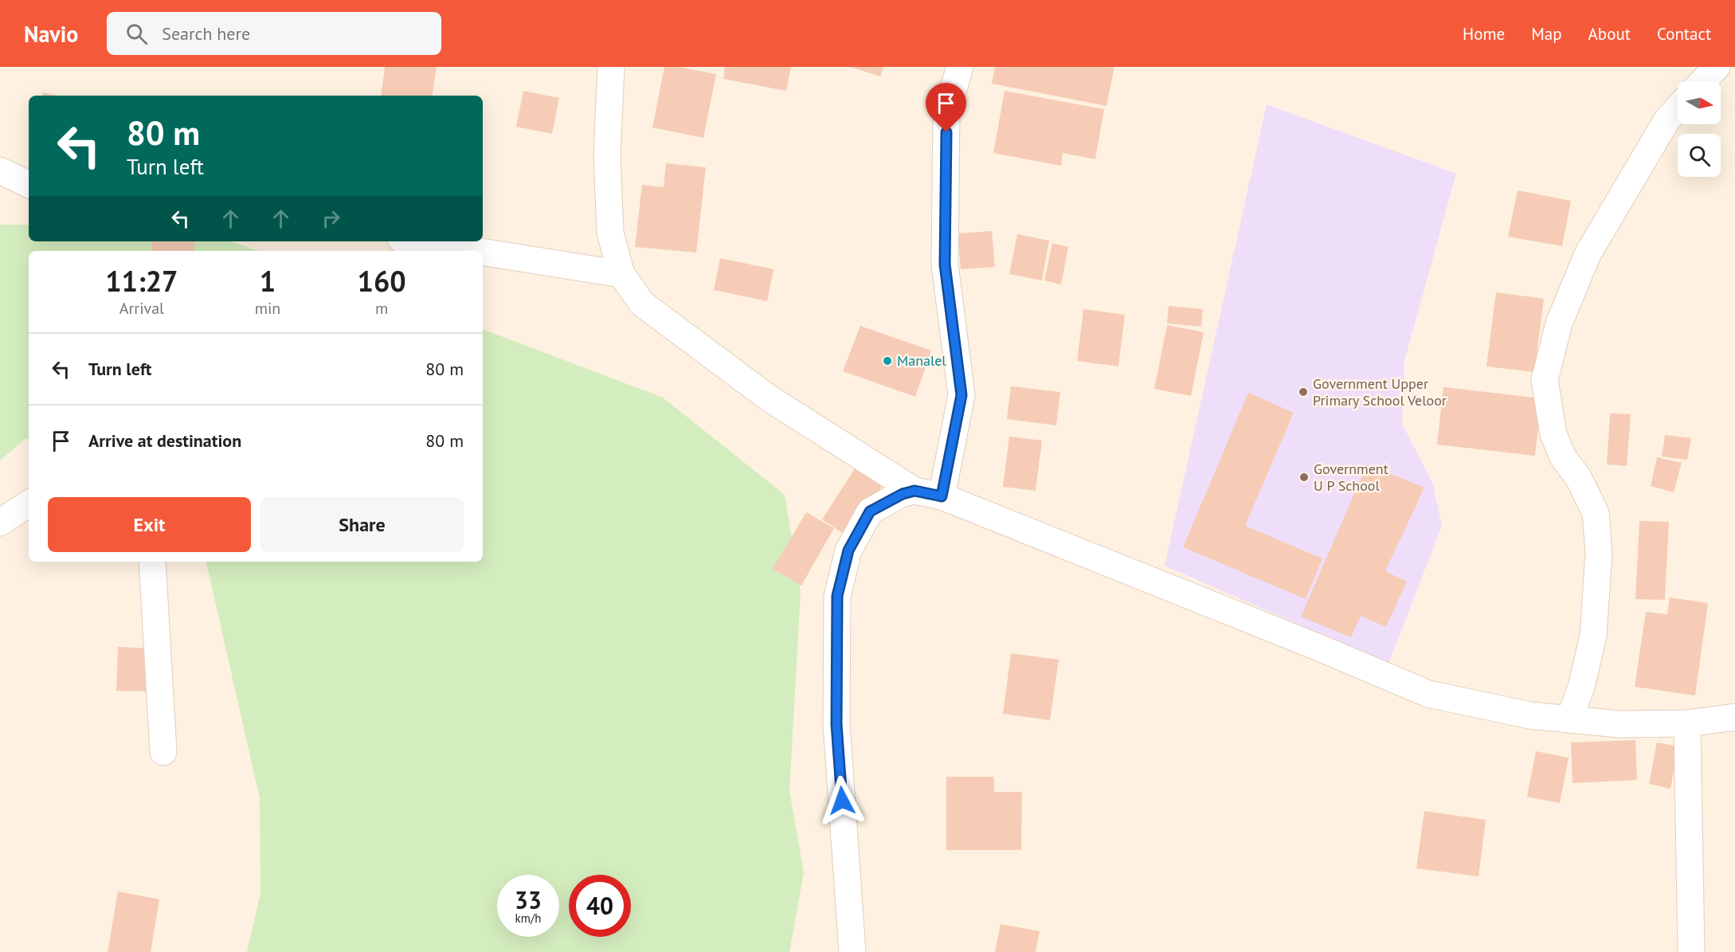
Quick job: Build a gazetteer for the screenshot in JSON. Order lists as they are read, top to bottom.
{
  "places": ["Manalel", "Government Upper Primary School Veloor", "Government U P School"],
  "north": "right",
  "page": {
    "header": "Navio",
    "search": "Search here",
    "nav": [
      "Home",
      "Map",
      "About",
      "Contact"
    ],
    "turn": ["80 m", "Turn left"],
    "eta": [
      "11:27",
      "Arrival",
      "1",
      "min",
      "160",
      "m"
    ],
    "list": [
      {
        "name": "Turn left",
        "value": "80 m"
      },
      {
        "name": "Arrive at destination",
        "value": "80 m"
      }
    ],
    "buttons": ["Exit", "Share"],
    "speed": "33 km/h",
    "limit": "40"
  }
}
